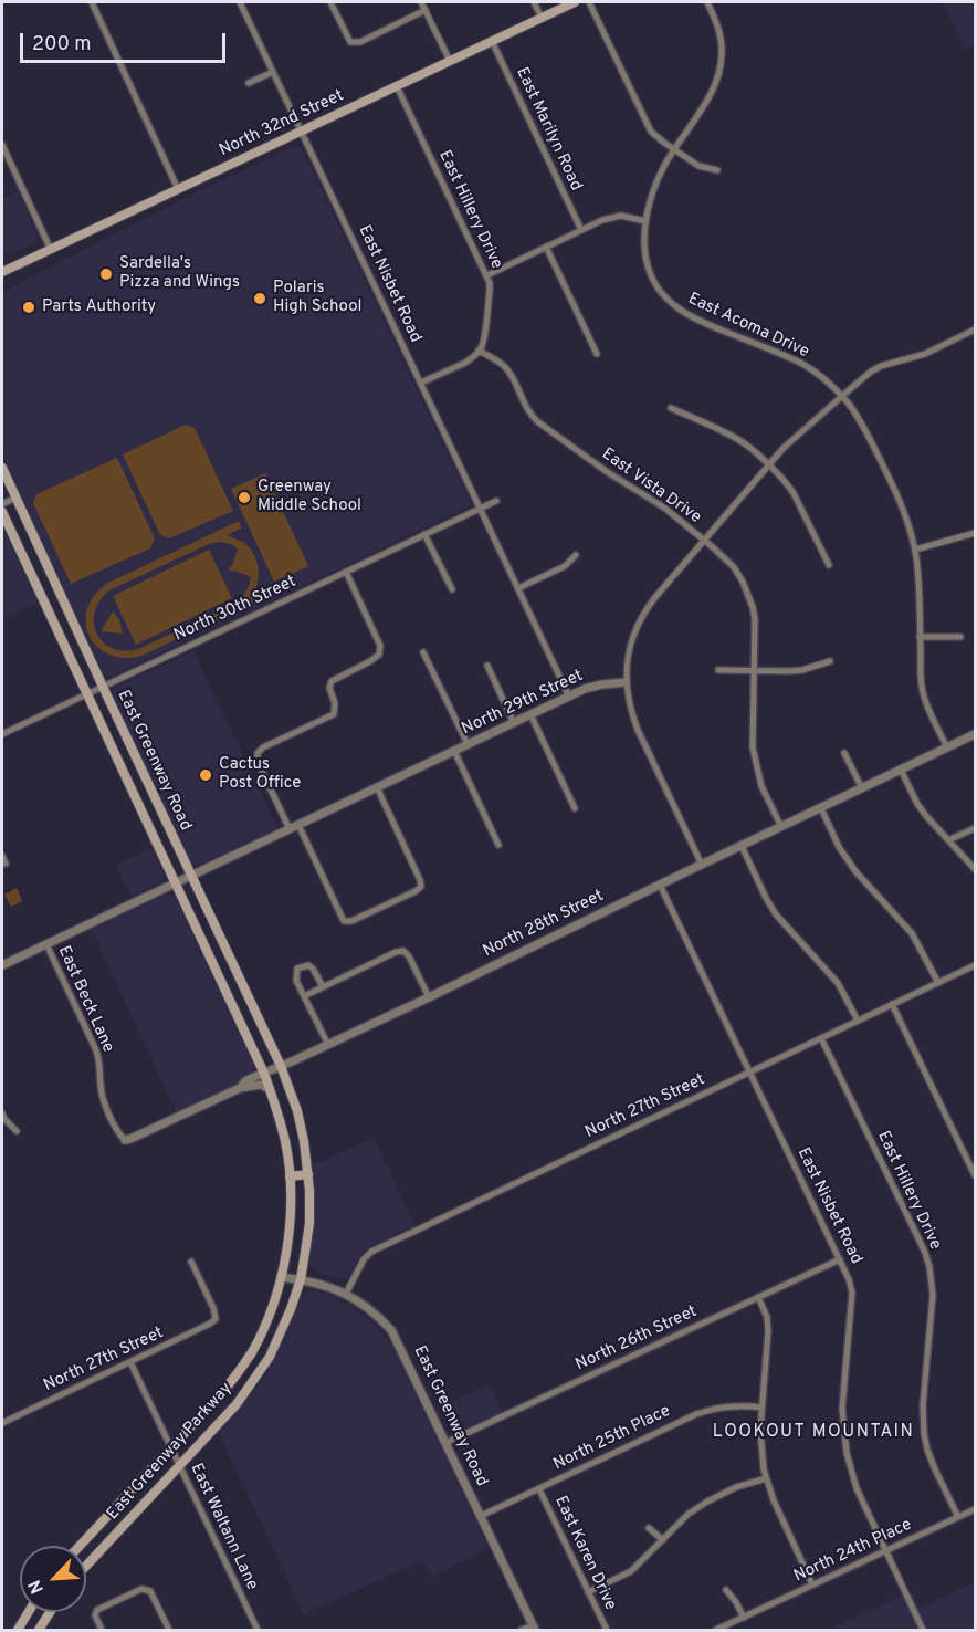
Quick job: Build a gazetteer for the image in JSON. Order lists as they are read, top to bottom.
{
  "streets": {
    "main road": ["North 32nd Street", "East Greenway Road", "East Greenway Parkway"],
    "street": [
      "East Marilyn Road",
      "East Hillery Drive",
      "East Nisbet Road",
      "East Acoma Drive",
      "East Vista Drive",
      "North 30th Street",
      "North 29th Street",
      "North 28th Street",
      "East Beck Lane",
      "North 27th Street",
      "North 26th Street",
      "North 25th Place",
      "East Waltann Lane",
      "North 24th Place",
      "East Karen Drive"
    ]
  },
  "crossings": [
    ["North 32nd Street", "East Marilyn Road"],
    ["North 32nd Street", "East Hillery Drive"],
    ["North 32nd Street", "East Nisbet Road"],
    ["East Hillery Drive", "East Vista Drive"],
    ["East Hillery Drive", "North 27th Street"],
    ["East Hillery Drive", "North 24th Place"],
    ["East Nisbet Road", "North 30th Street"],
    ["East Nisbet Road", "North 29th Street"],
    ["East Nisbet Road", "North 28th Street"],
    ["East Nisbet Road", "North 27th Street"],
    ["East Nisbet Road", "North 26th Street"],
    ["East Nisbet Road", "North 24th Place"],
    ["East Acoma Drive", "North 28th Street"],
    ["East Vista Drive", "North 28th Street"],
    ["North 30th Street", "East Greenway Road"],
    ["North 29th Street", "East Greenway Road"],
    ["North 29th Street", "East Beck Lane"],
    ["East Greenway Road", "North 28th Street"],
    ["East Greenway Road", "North 27th Street"],
    ["East Greenway Road", "North 26th Street"],
    ["East Greenway Road", "North 25th Place"],
    ["East Greenway Road", "East Greenway Parkway"],
    ["North 28th Street", "East Beck Lane"],
    ["North 28th Street", "East Greenway Parkway"],
    ["North 27th Street", "East Waltann Lane"],
    ["North 25th Place", "East Karen Drive"],
    ["East Greenway Parkway", "East Waltann Lane"]
  ],
  "districts": ["LOOKOUT MOUNTAIN"],
  "places": [
    "Sardella's Pizza and Wings",
    "Polaris High School",
    "Parts Authority",
    "Greenway Middle School",
    "Cactus Post Office"
  ],
  "scale_bar": "200 m",
  "north": "bottom left"
}
